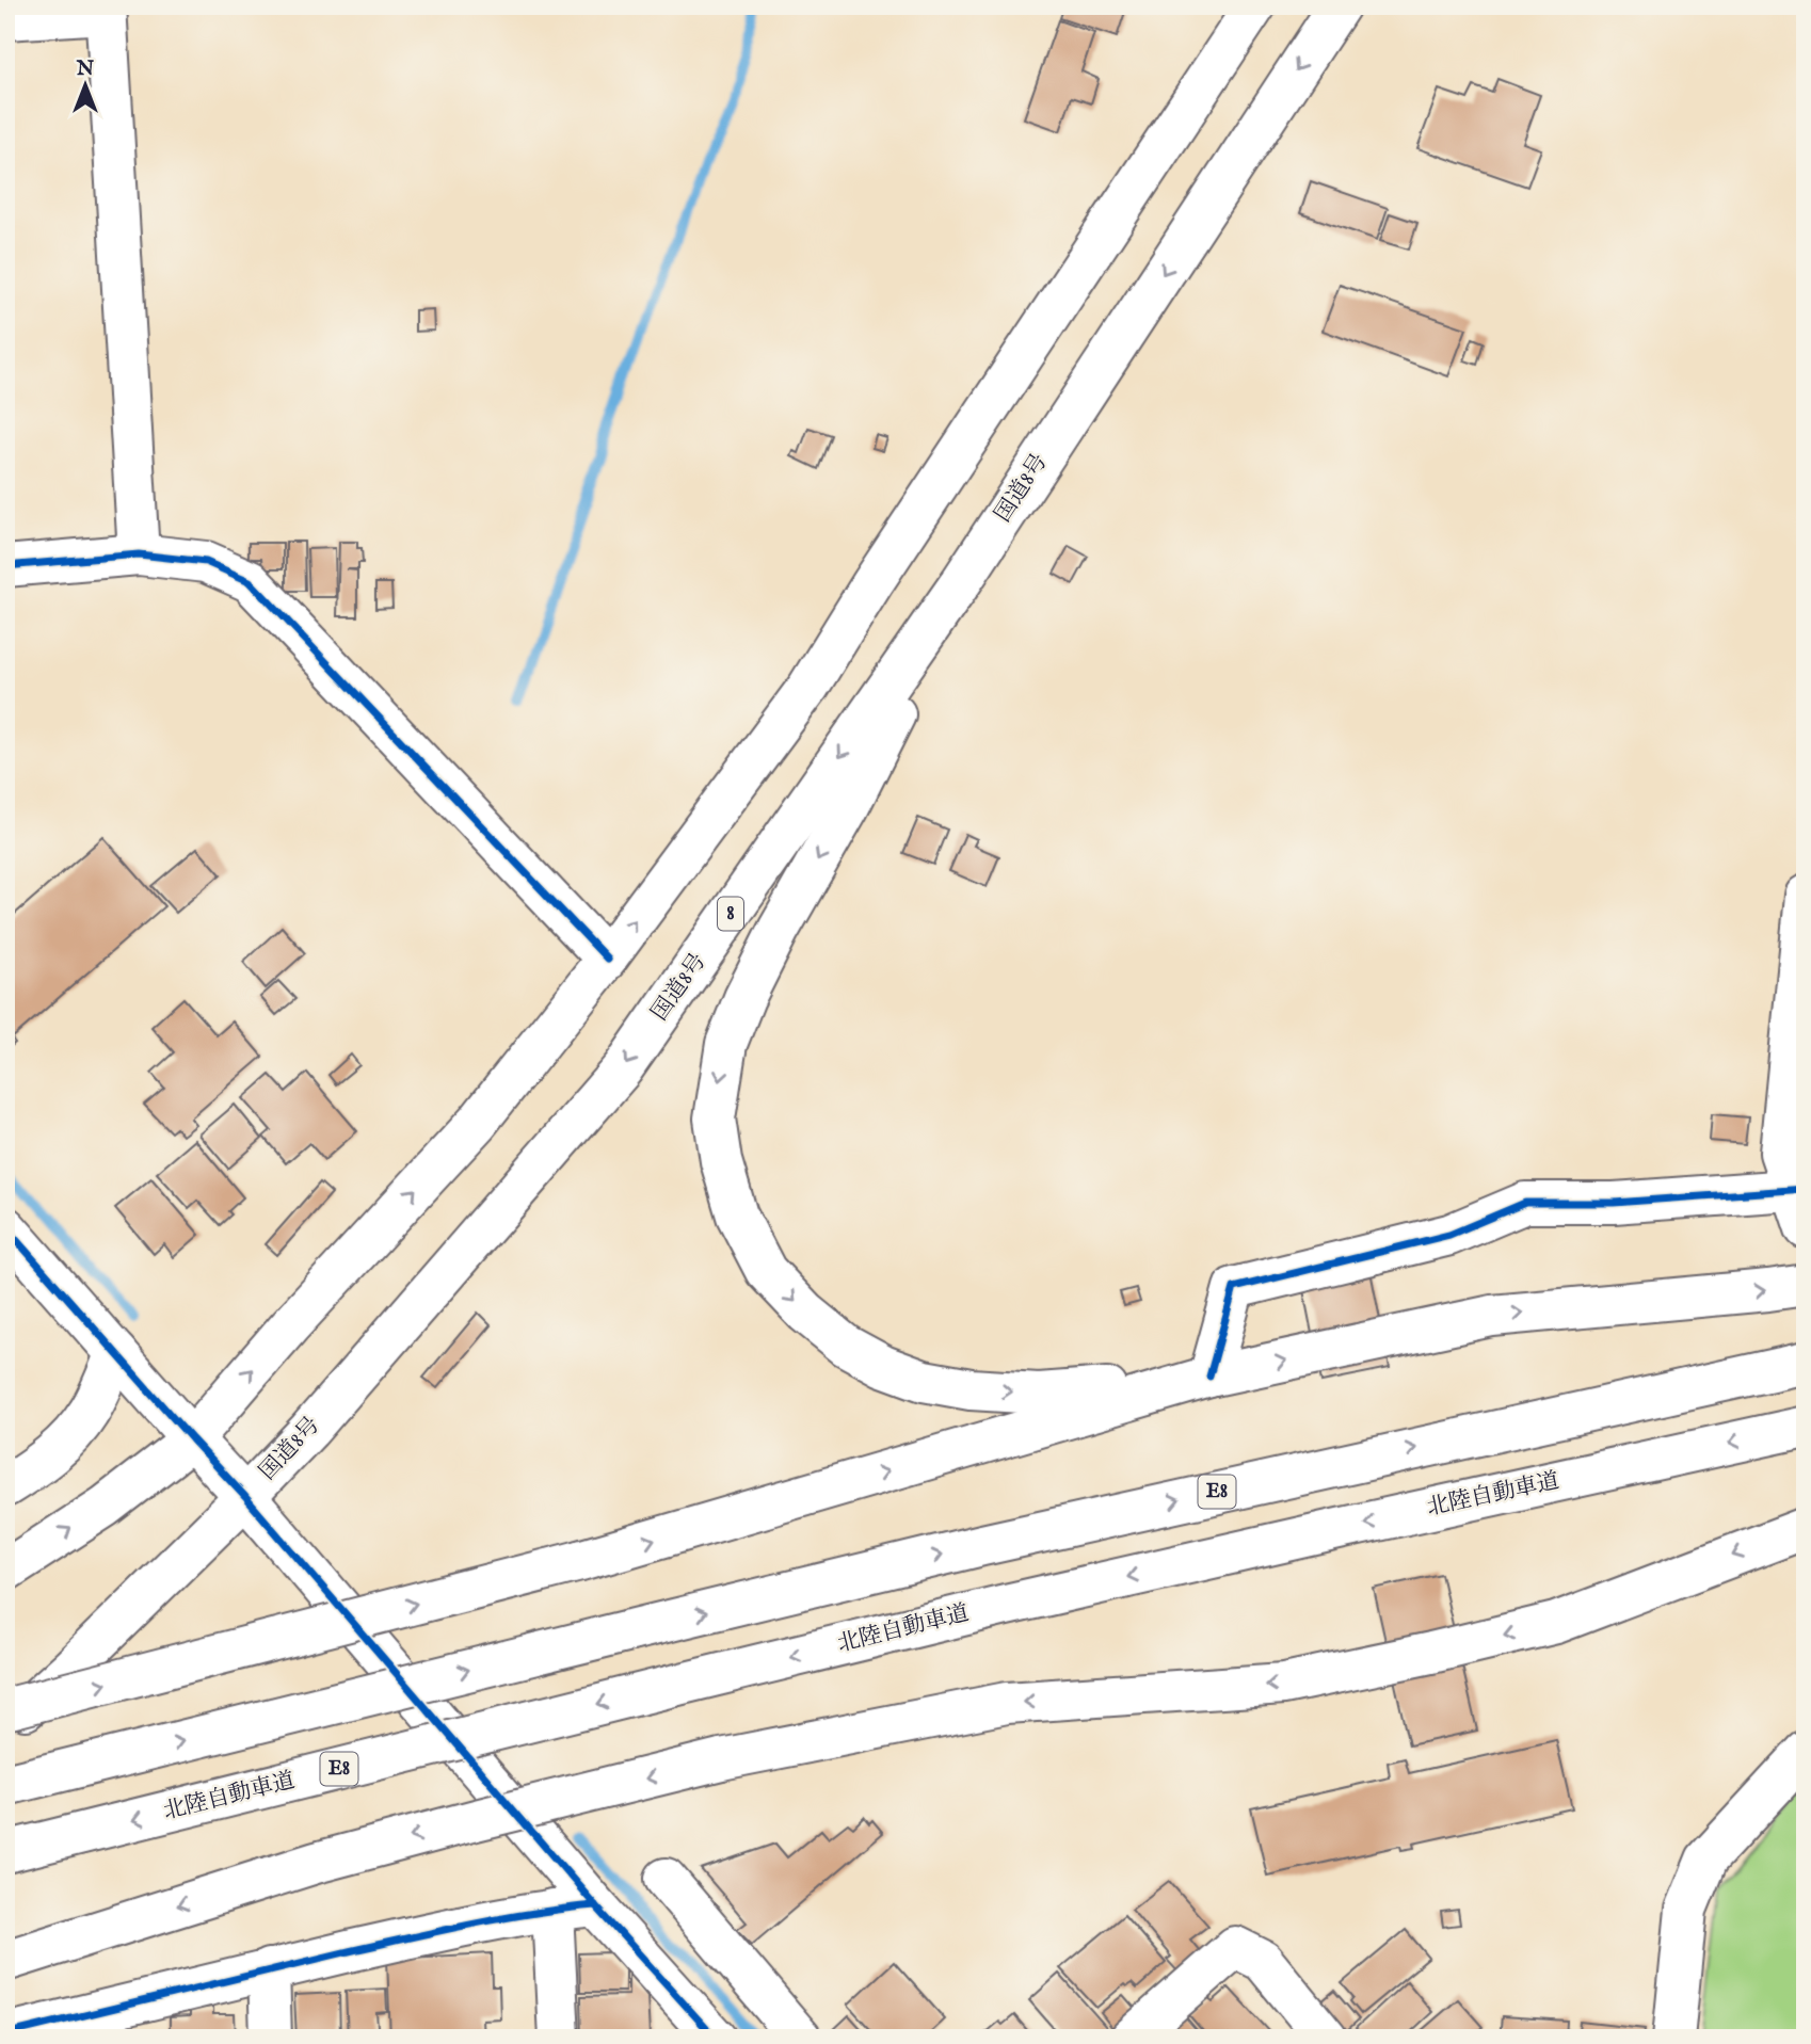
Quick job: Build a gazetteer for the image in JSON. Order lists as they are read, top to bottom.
{
  "streets": {
    "main road": [
      "国道8号",
      "8",
      "E8",
      "北陸自動車道"
    ]
  },
  "north": "top"
}
